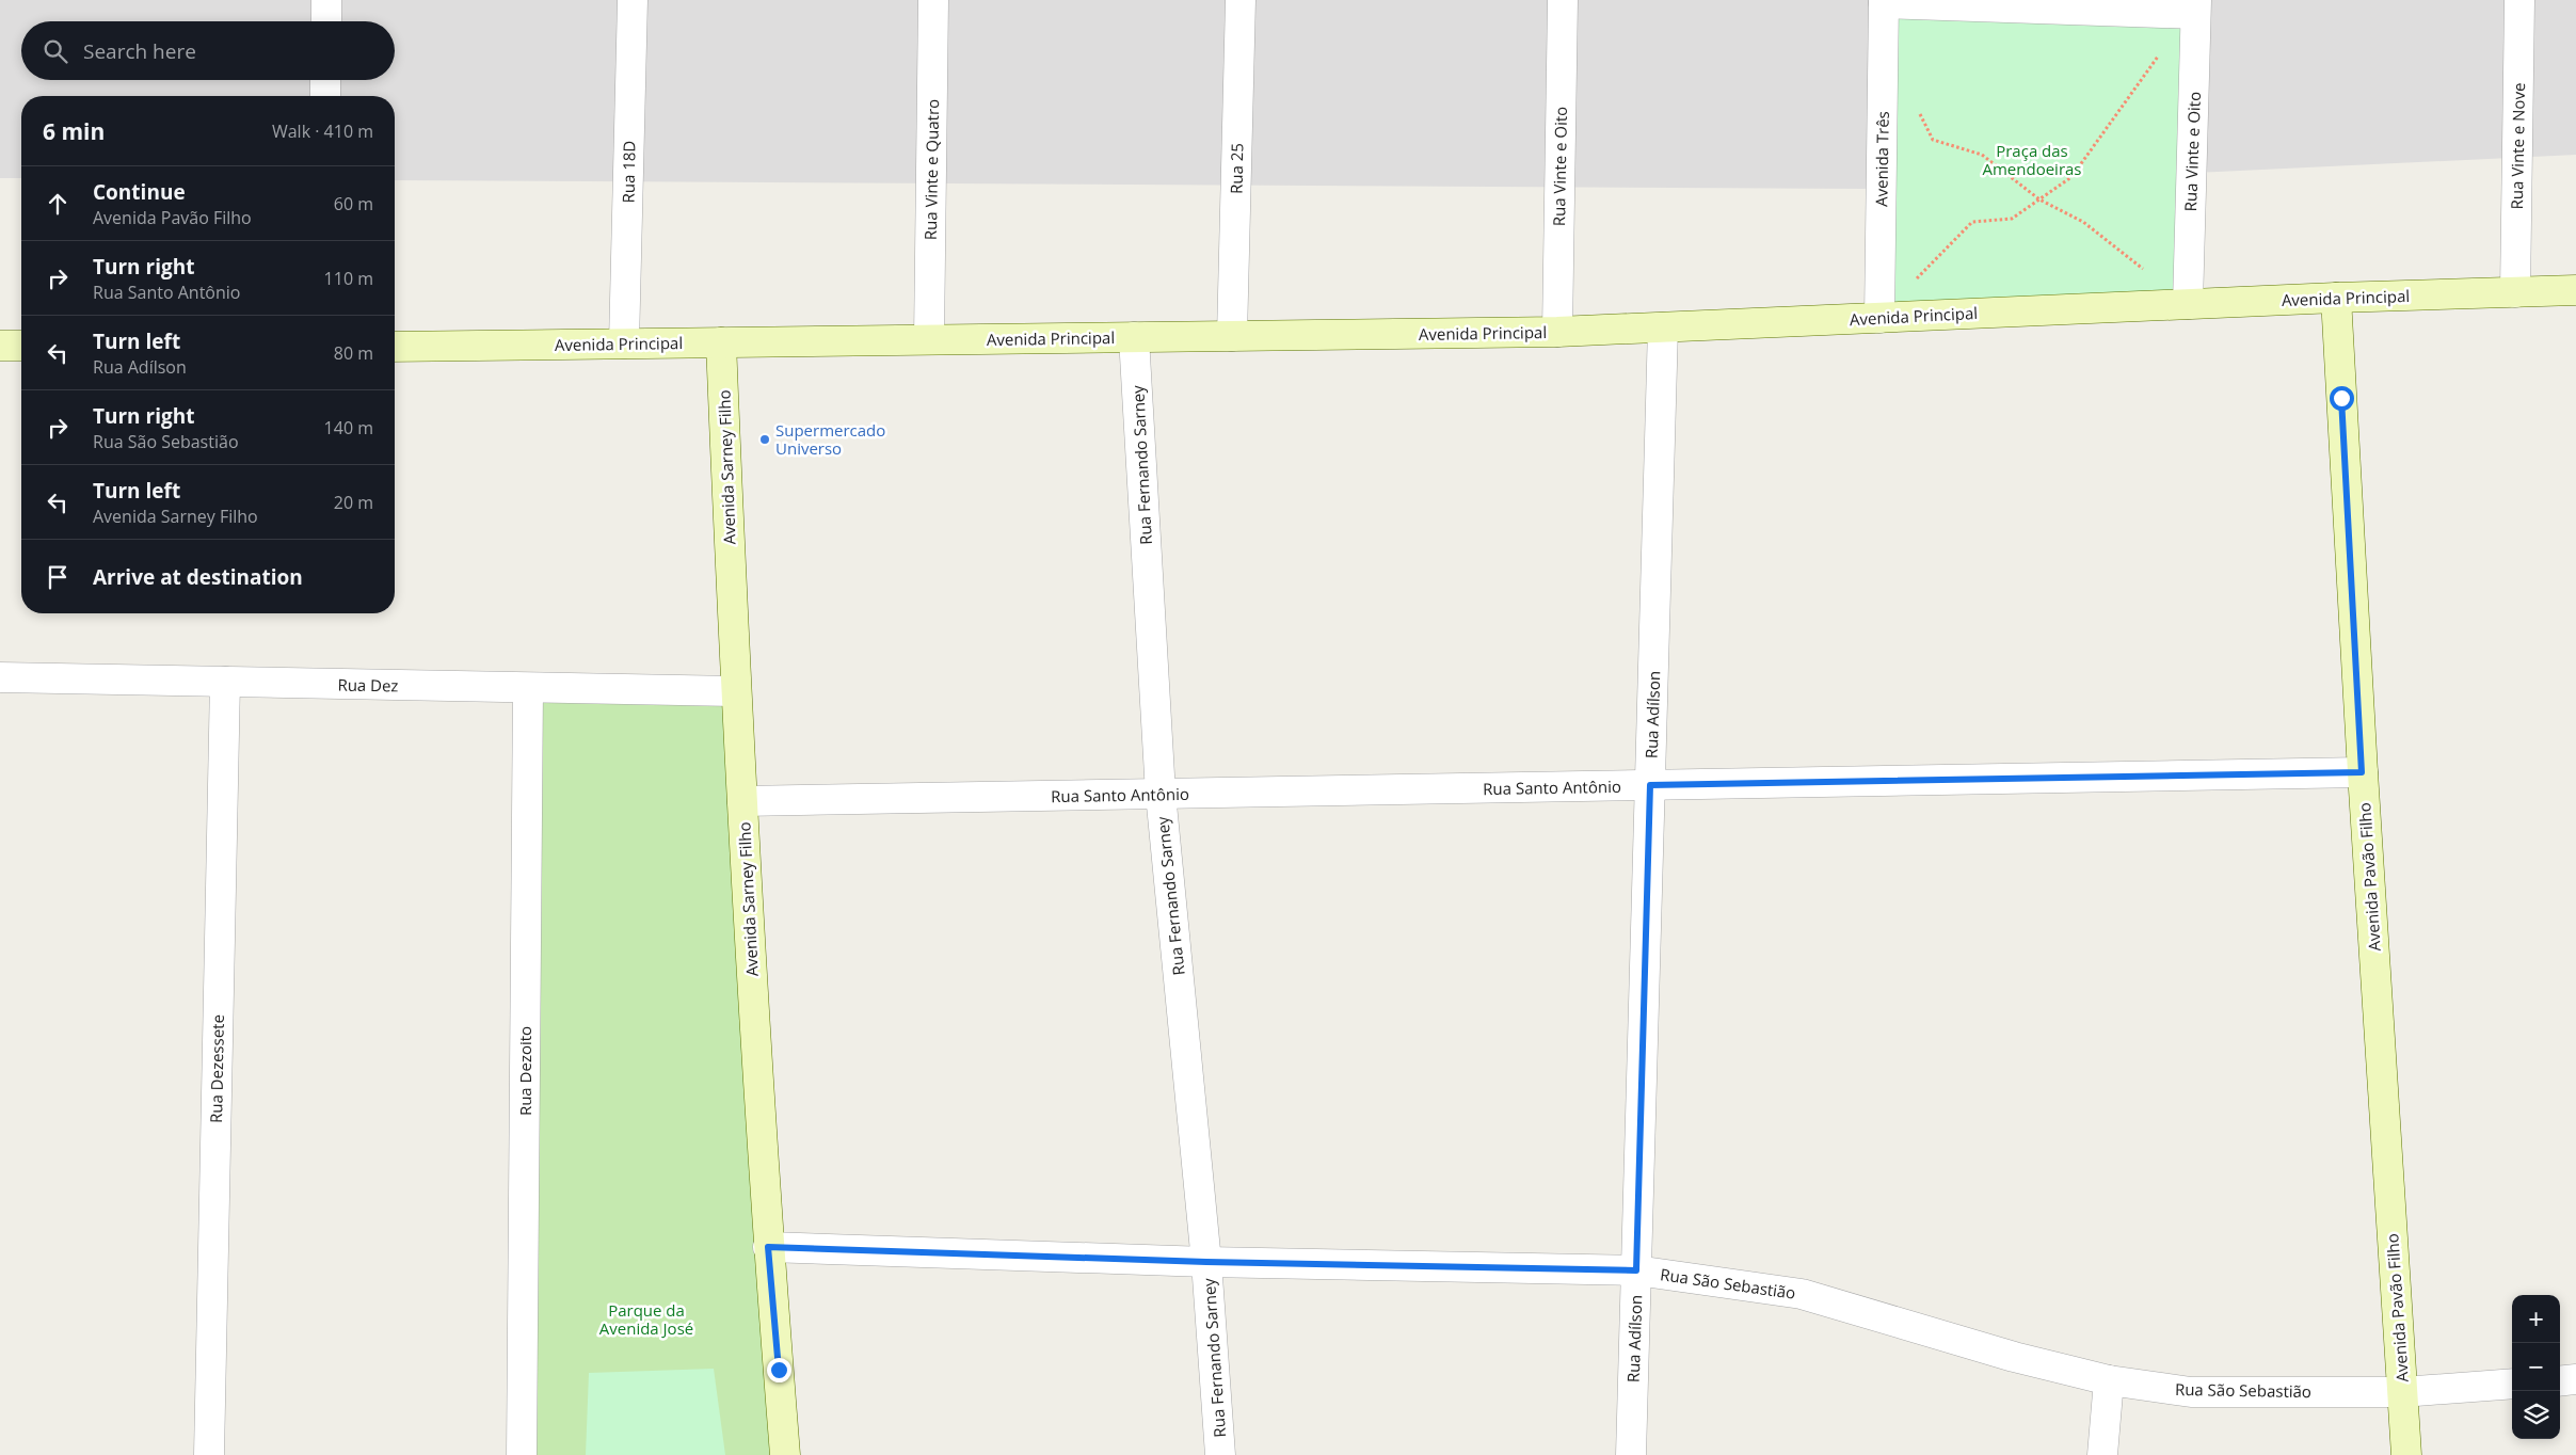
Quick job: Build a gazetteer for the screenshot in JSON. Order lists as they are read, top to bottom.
{
  "streets": {
    "street": [
      "Rua Vinte e Nove",
      "Rua Vinte e Oito",
      "Avenida Três",
      "Rua 25",
      "Rua Vinte e Quatro",
      "Rua 18D",
      "Avenida Principal",
      "Rua Fernando Sarney",
      "Avenida Sarney Filho",
      "Rua Dez",
      "Rua Adílson",
      "Rua Santo Antônio",
      "Avenida Pavão Filho",
      "Rua Dezessete",
      "Rua Dezoito",
      "Rua São Sebastião"
    ]
  },
  "crossings": [
    ["Rua Vinte e Nove", "Avenida Principal"],
    ["Rua Vinte e Oito", "Avenida Principal"],
    ["Avenida Três", "Avenida Principal"],
    ["Rua 25", "Avenida Principal"],
    ["Rua Vinte e Quatro", "Avenida Principal"],
    ["Rua 18D", "Avenida Principal"],
    ["Avenida Principal", "Rua Fernando Sarney"],
    ["Avenida Principal", "Avenida Sarney Filho"],
    ["Avenida Principal", "Rua Adílson"],
    ["Avenida Principal", "Avenida Pavão Filho"],
    ["Rua Fernando Sarney", "Rua Santo Antônio"],
    ["Rua Fernando Sarney", "Rua São Sebastião"],
    ["Avenida Sarney Filho", "Rua Dez"],
    ["Avenida Sarney Filho", "Rua Santo Antônio"],
    ["Avenida Sarney Filho", "Rua São Sebastião"],
    ["Rua Dez", "Rua Dezessete"],
    ["Rua Dez", "Rua Dezoito"],
    ["Rua Adílson", "Rua Santo Antônio"],
    ["Rua Adílson", "Rua São Sebastião"],
    ["Rua Santo Antônio", "Avenida Pavão Filho"],
    ["Avenida Pavão Filho", "Rua São Sebastião"]
  ],
  "parks": ["Praça das Amendoeiras", "Parque da Avenida José"],
  "places": ["Supermercado Universo"],
  "page": {
    "search": "Search here",
    "heading": ["6 min", "Walk · 410 m"],
    "list": [
      ["Continue", "Avenida Pavão Filho", "60 m"],
      ["Turn right", "Rua Santo Antônio", "110 m"],
      ["Turn left", "Rua Adílson", "80 m"],
      ["Turn right", "Rua São Sebastião", "140 m"],
      ["Turn left", "Avenida Sarney Filho", "20 m"],
      "Arrive at destination"
    ],
    "map_buttons": ["+", "−"]
  }
}
